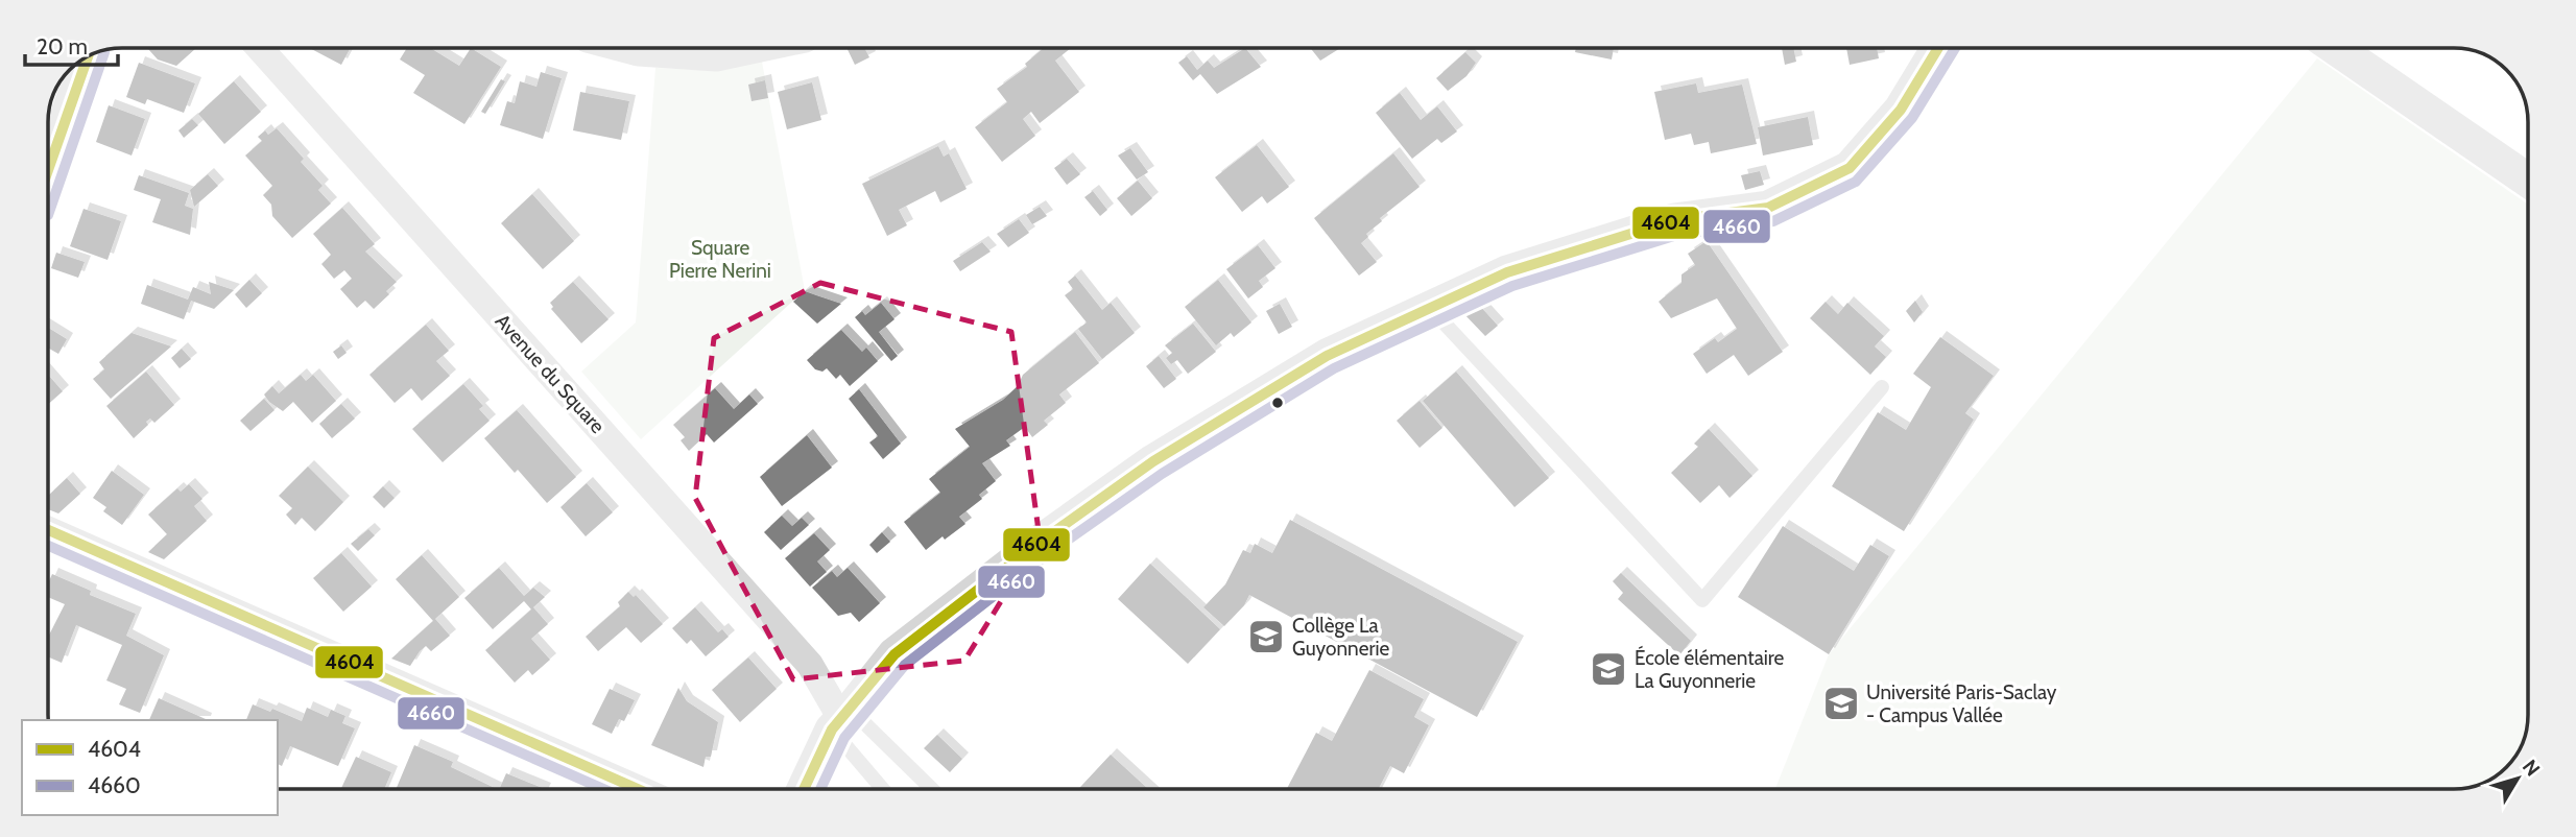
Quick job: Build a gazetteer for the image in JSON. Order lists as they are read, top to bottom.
{
  "streets": {
    "street": ["Avenue du Square"]
  },
  "parks": ["Square Pierre Nerini"],
  "places": {
    "school or university": ["Collège La Guyonnerie", "École élémentaire La Guyonnerie", "Université Paris-Saclay - Campus Vallée"]
  },
  "lines": ["transit line 4604", "transit line 4660"],
  "legend": ["4604", "4660"],
  "scale_bar": "20 m",
  "north": "top right"
}
